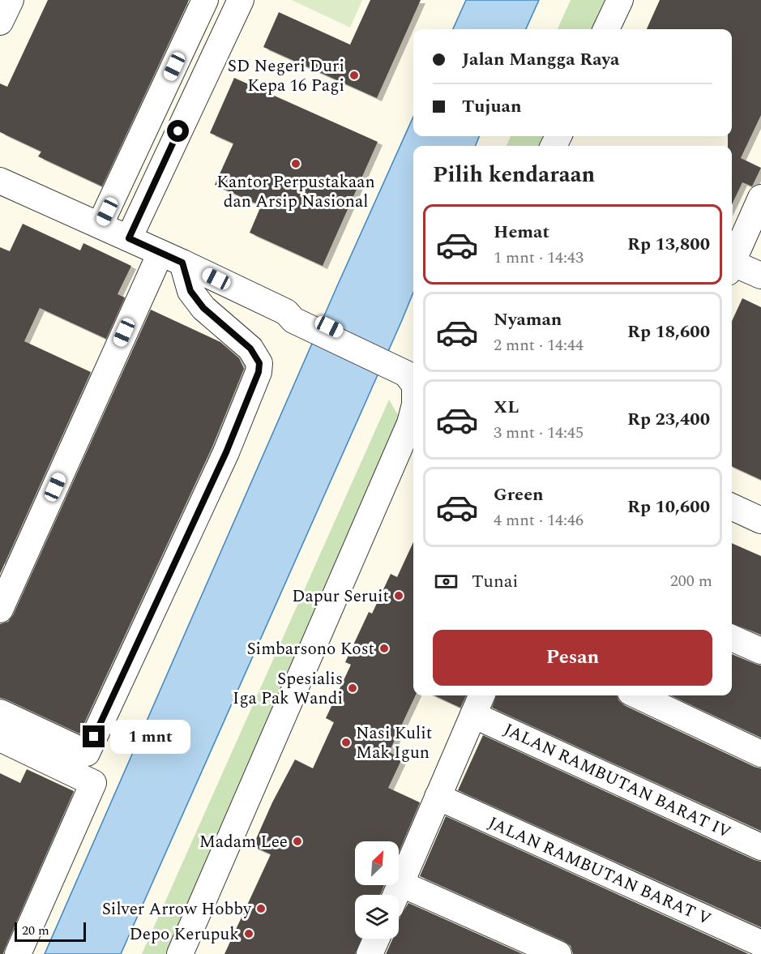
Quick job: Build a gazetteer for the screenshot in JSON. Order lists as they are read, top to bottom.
{
  "streets": {
    "street": ["JALAN RAMBUTAN BARAT IV", "JALAN RAMBUTAN BARAT V"]
  },
  "places": [
    "SD Negeri Duri Kepa 16 Pagi",
    "Kantor Perpustakaan dan Arsip Nasional",
    "Dapur Seruit",
    "Simbarsono Kost",
    "Spesialis Iga Pak Wandi",
    "Nasi Kulit Mak Igun",
    "Madam Lee",
    "Silver Arrow Hobby",
    "Depo Kerupuk"
  ],
  "scale_bar": "20 m",
  "north": "top right",
  "page": {
    "banner": ["Jalan Mangga Raya", "Tujuan"],
    "heading": "Pilih kendaraan",
    "list": [
      {
        "name": "Hemat",
        "note": "1 mnt · 14:43",
        "value": "Rp 13,800"
      },
      {
        "name": "Nyaman",
        "note": "2 mnt · 14:44",
        "value": "Rp 18,600"
      },
      {
        "name": "XL",
        "note": "3 mnt · 14:45",
        "value": "Rp 23,400"
      },
      {
        "name": "Green",
        "note": "4 mnt · 14:46",
        "value": "Rp 10,600"
      }
    ],
    "pay": ["Tunai", "200 m"],
    "buttons": "Pesan",
    "bubble": "1 mnt",
    "scale": "20 m"
  }
}
